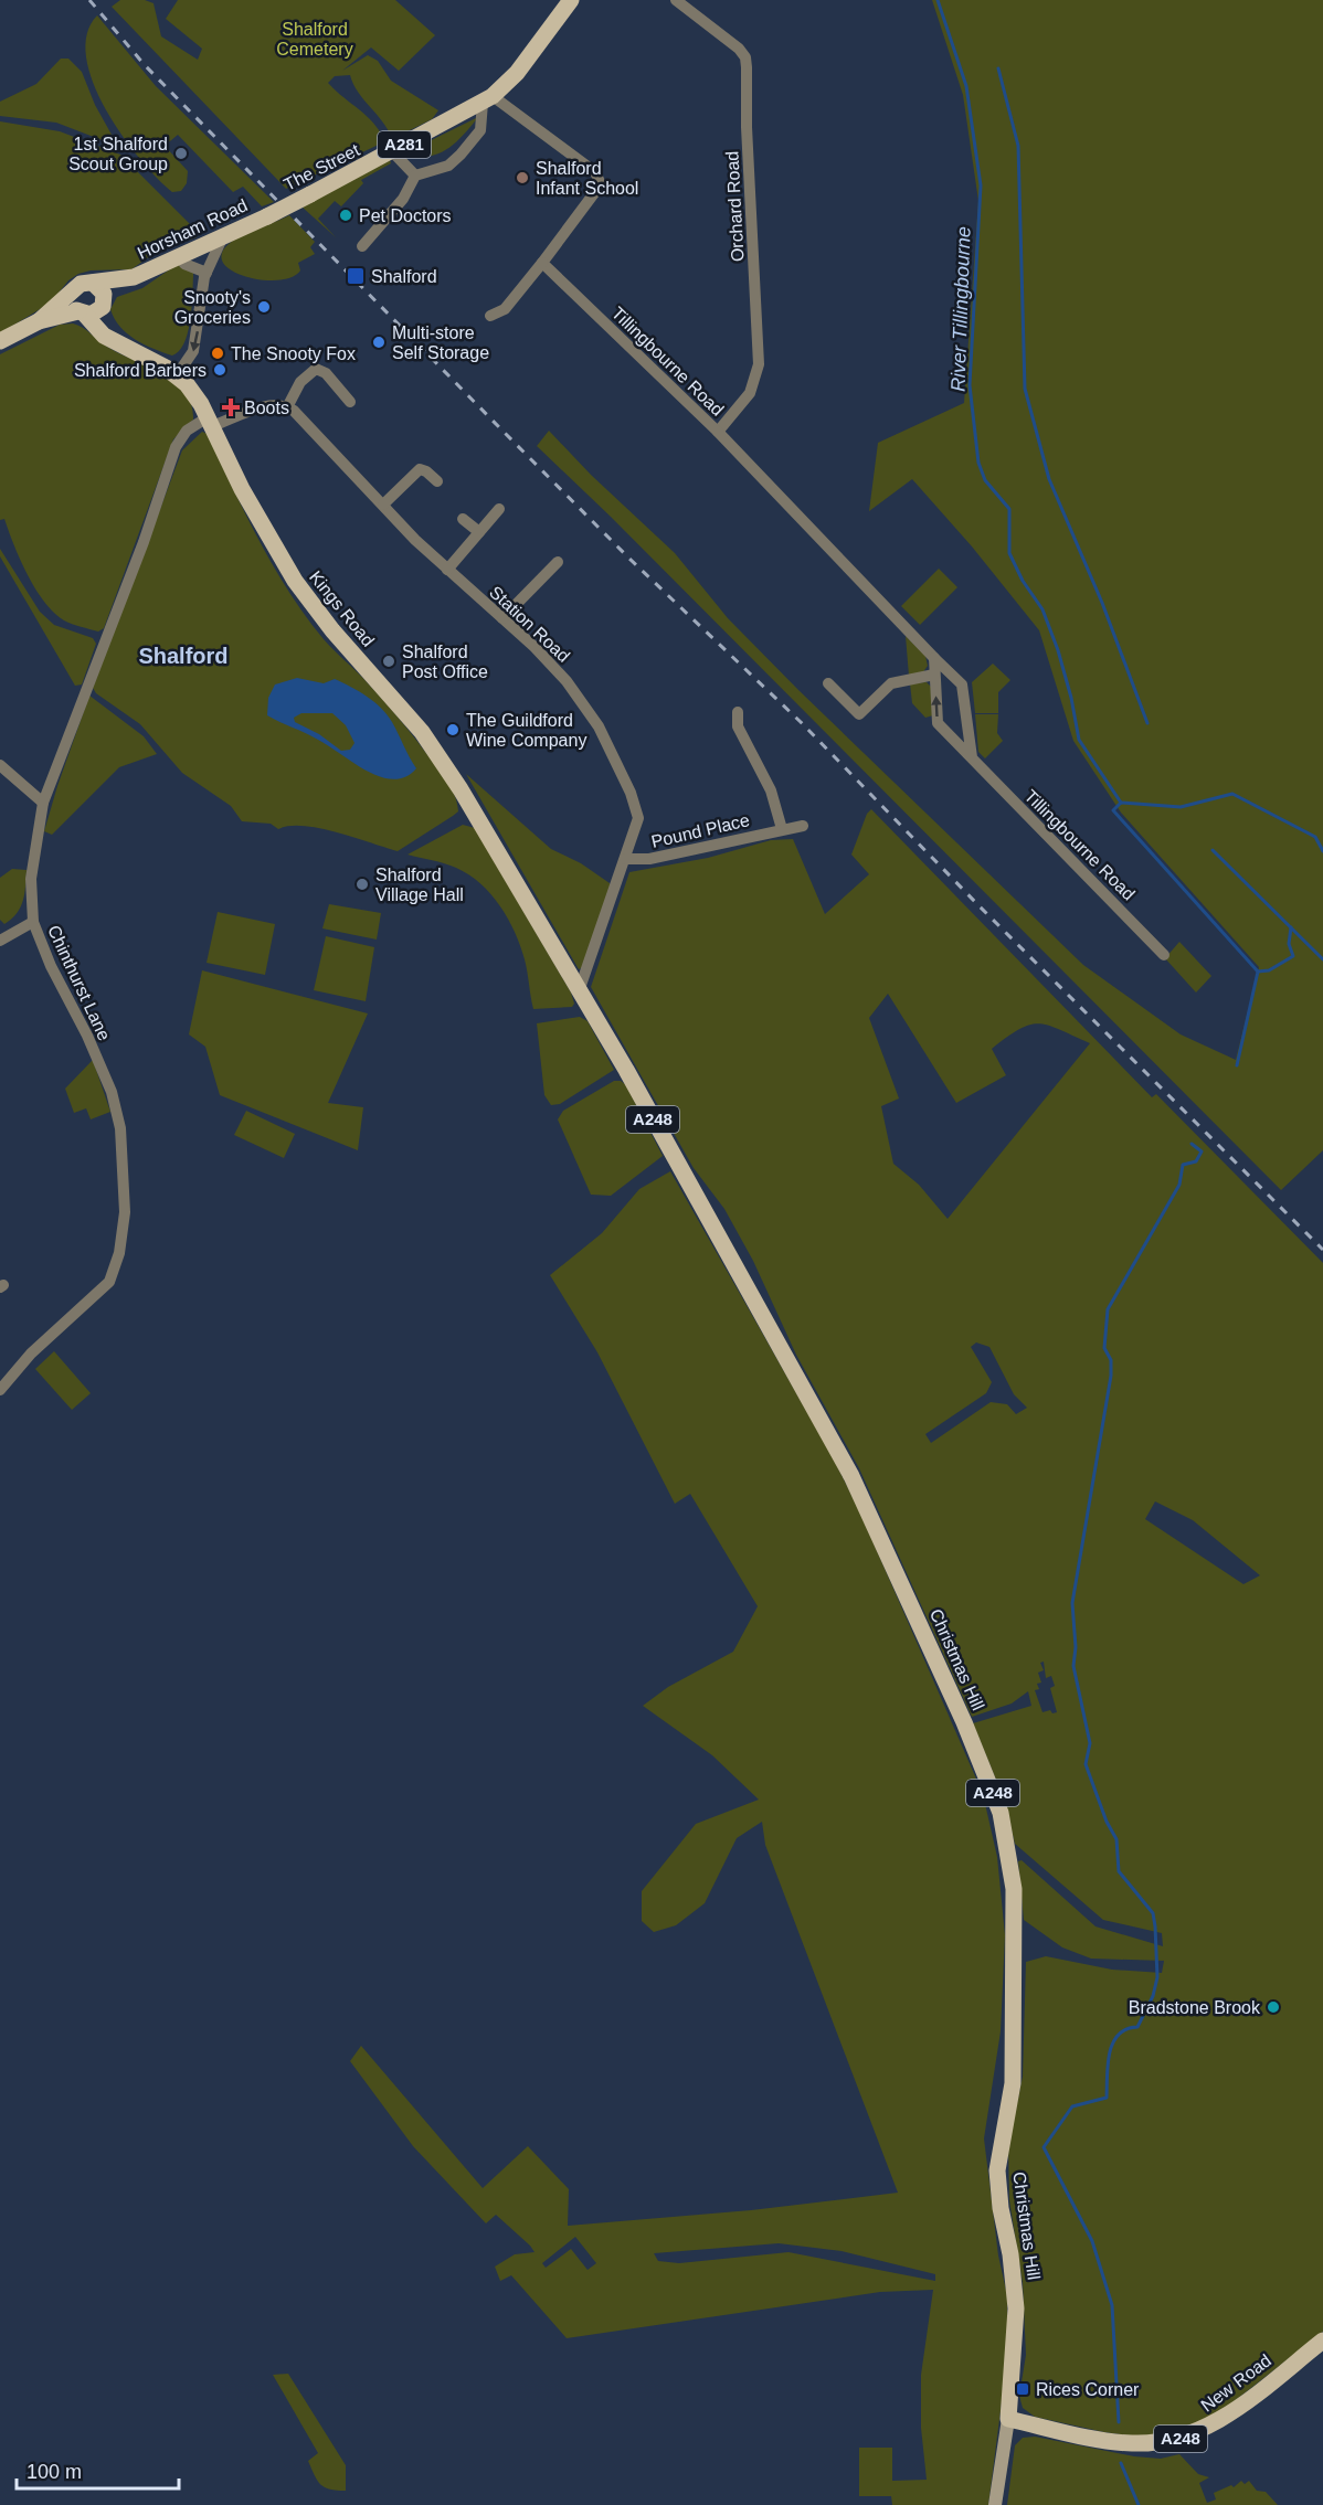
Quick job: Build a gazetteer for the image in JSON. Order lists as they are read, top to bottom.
{
  "streets": {
    "main road": [
      "A281",
      "The Street",
      "Horsham Road",
      "Kings Road",
      "A248",
      "Christmas Hill",
      "New Road"
    ],
    "street": [
      "Orchard Road",
      "Tillingbourne Road",
      "Station Road",
      "Pound Place",
      "Chinthurst Lane"
    ]
  },
  "crossings": [
    ["The Street", "Horsham Road"],
    ["Orchard Road", "Tillingbourne Road"],
    ["Horsham Road", "Kings Road"],
    ["Kings Road", "Station Road"],
    ["Kings Road", "Chinthurst Lane"],
    ["Kings Road", "Christmas Hill"],
    ["Station Road", "Pound Place"],
    ["Station Road", "Christmas Hill"],
    ["Christmas Hill", "New Road"]
  ],
  "districts": ["Shalford"],
  "water": ["River Tillingbourne"],
  "parks": ["Shalford Cemetery"],
  "places": {
    "other": [
      "1st Shalford Scout Group",
      "Shalford Infant School",
      "Pet Doctors",
      "Snooty's Groceries",
      "Multi-store Self Storage",
      "The Snooty Fox",
      "Shalford Barbers",
      "Shalford Post Office",
      "The Guildford Wine Company",
      "Shalford Village Hall",
      "Bradstone Brook"
    ],
    "transit": ["Shalford", "Rices Corner"],
    "health": ["Boots"]
  },
  "scale_bar": "100 m"
}
